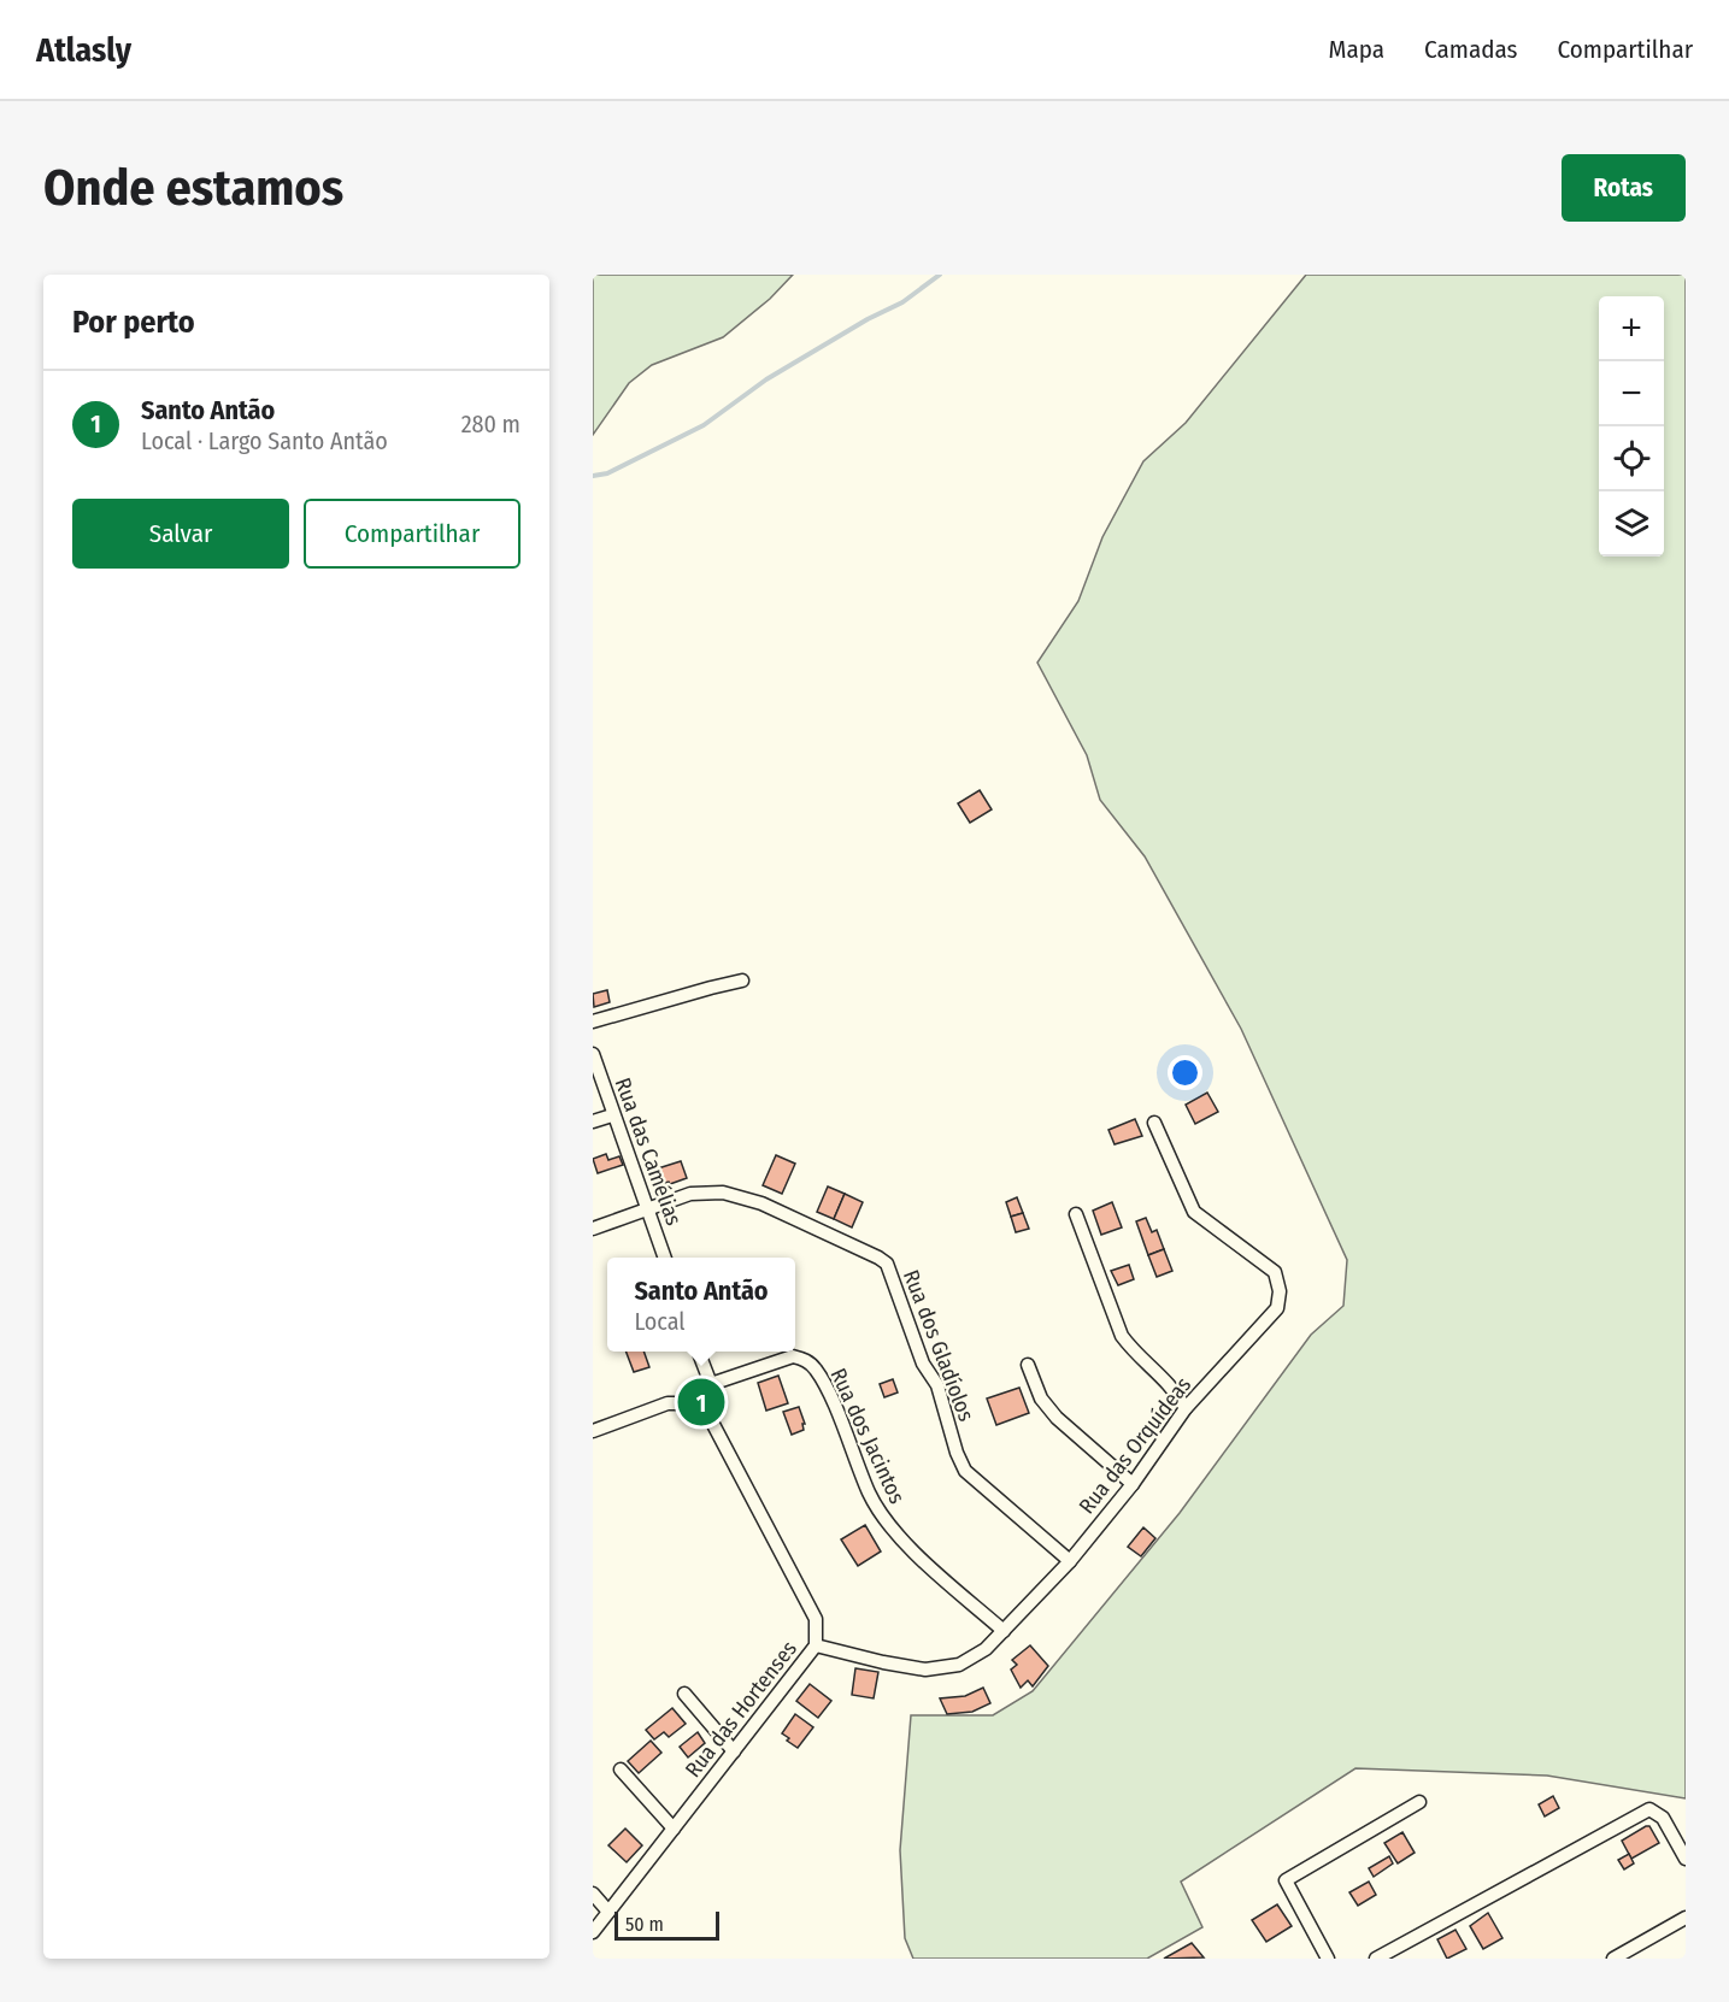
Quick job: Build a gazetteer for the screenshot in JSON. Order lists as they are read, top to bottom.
{
  "streets": {
    "street": [
      "Rua das Camélias",
      "Rua dos Gladíolos",
      "Rua dos Jacintos",
      "Rua das Orquídeas",
      "Rua das Hortenses"
    ]
  },
  "crossings": [
    ["Rua das Camélias", "Rua dos Gladíolos"],
    ["Rua dos Gladíolos", "Rua das Orquídeas"],
    ["Rua dos Jacintos", "Rua das Orquídeas"],
    ["Rua dos Jacintos", "Rua das Hortenses"],
    ["Rua das Orquídeas", "Rua das Hortenses"]
  ],
  "scale_bar": "50 m",
  "page": {
    "header": "Atlasly",
    "nav": ["Mapa", "Camadas", "Compartilhar"],
    "buttons": [
      "Rotas",
      ["Salvar", "Compartilhar"]
    ],
    "title": "Onde estamos",
    "heading": "Por perto",
    "map_buttons": ["+", "−"],
    "list": [
      {
        "mark": "1",
        "name": "Santo Antão",
        "note": "Local · Largo Santo Antão",
        "value": "280 m"
      }
    ],
    "popup": ["Santo Antão", "Local"],
    "pins": "1",
    "scale": "50 m"
  }
}
